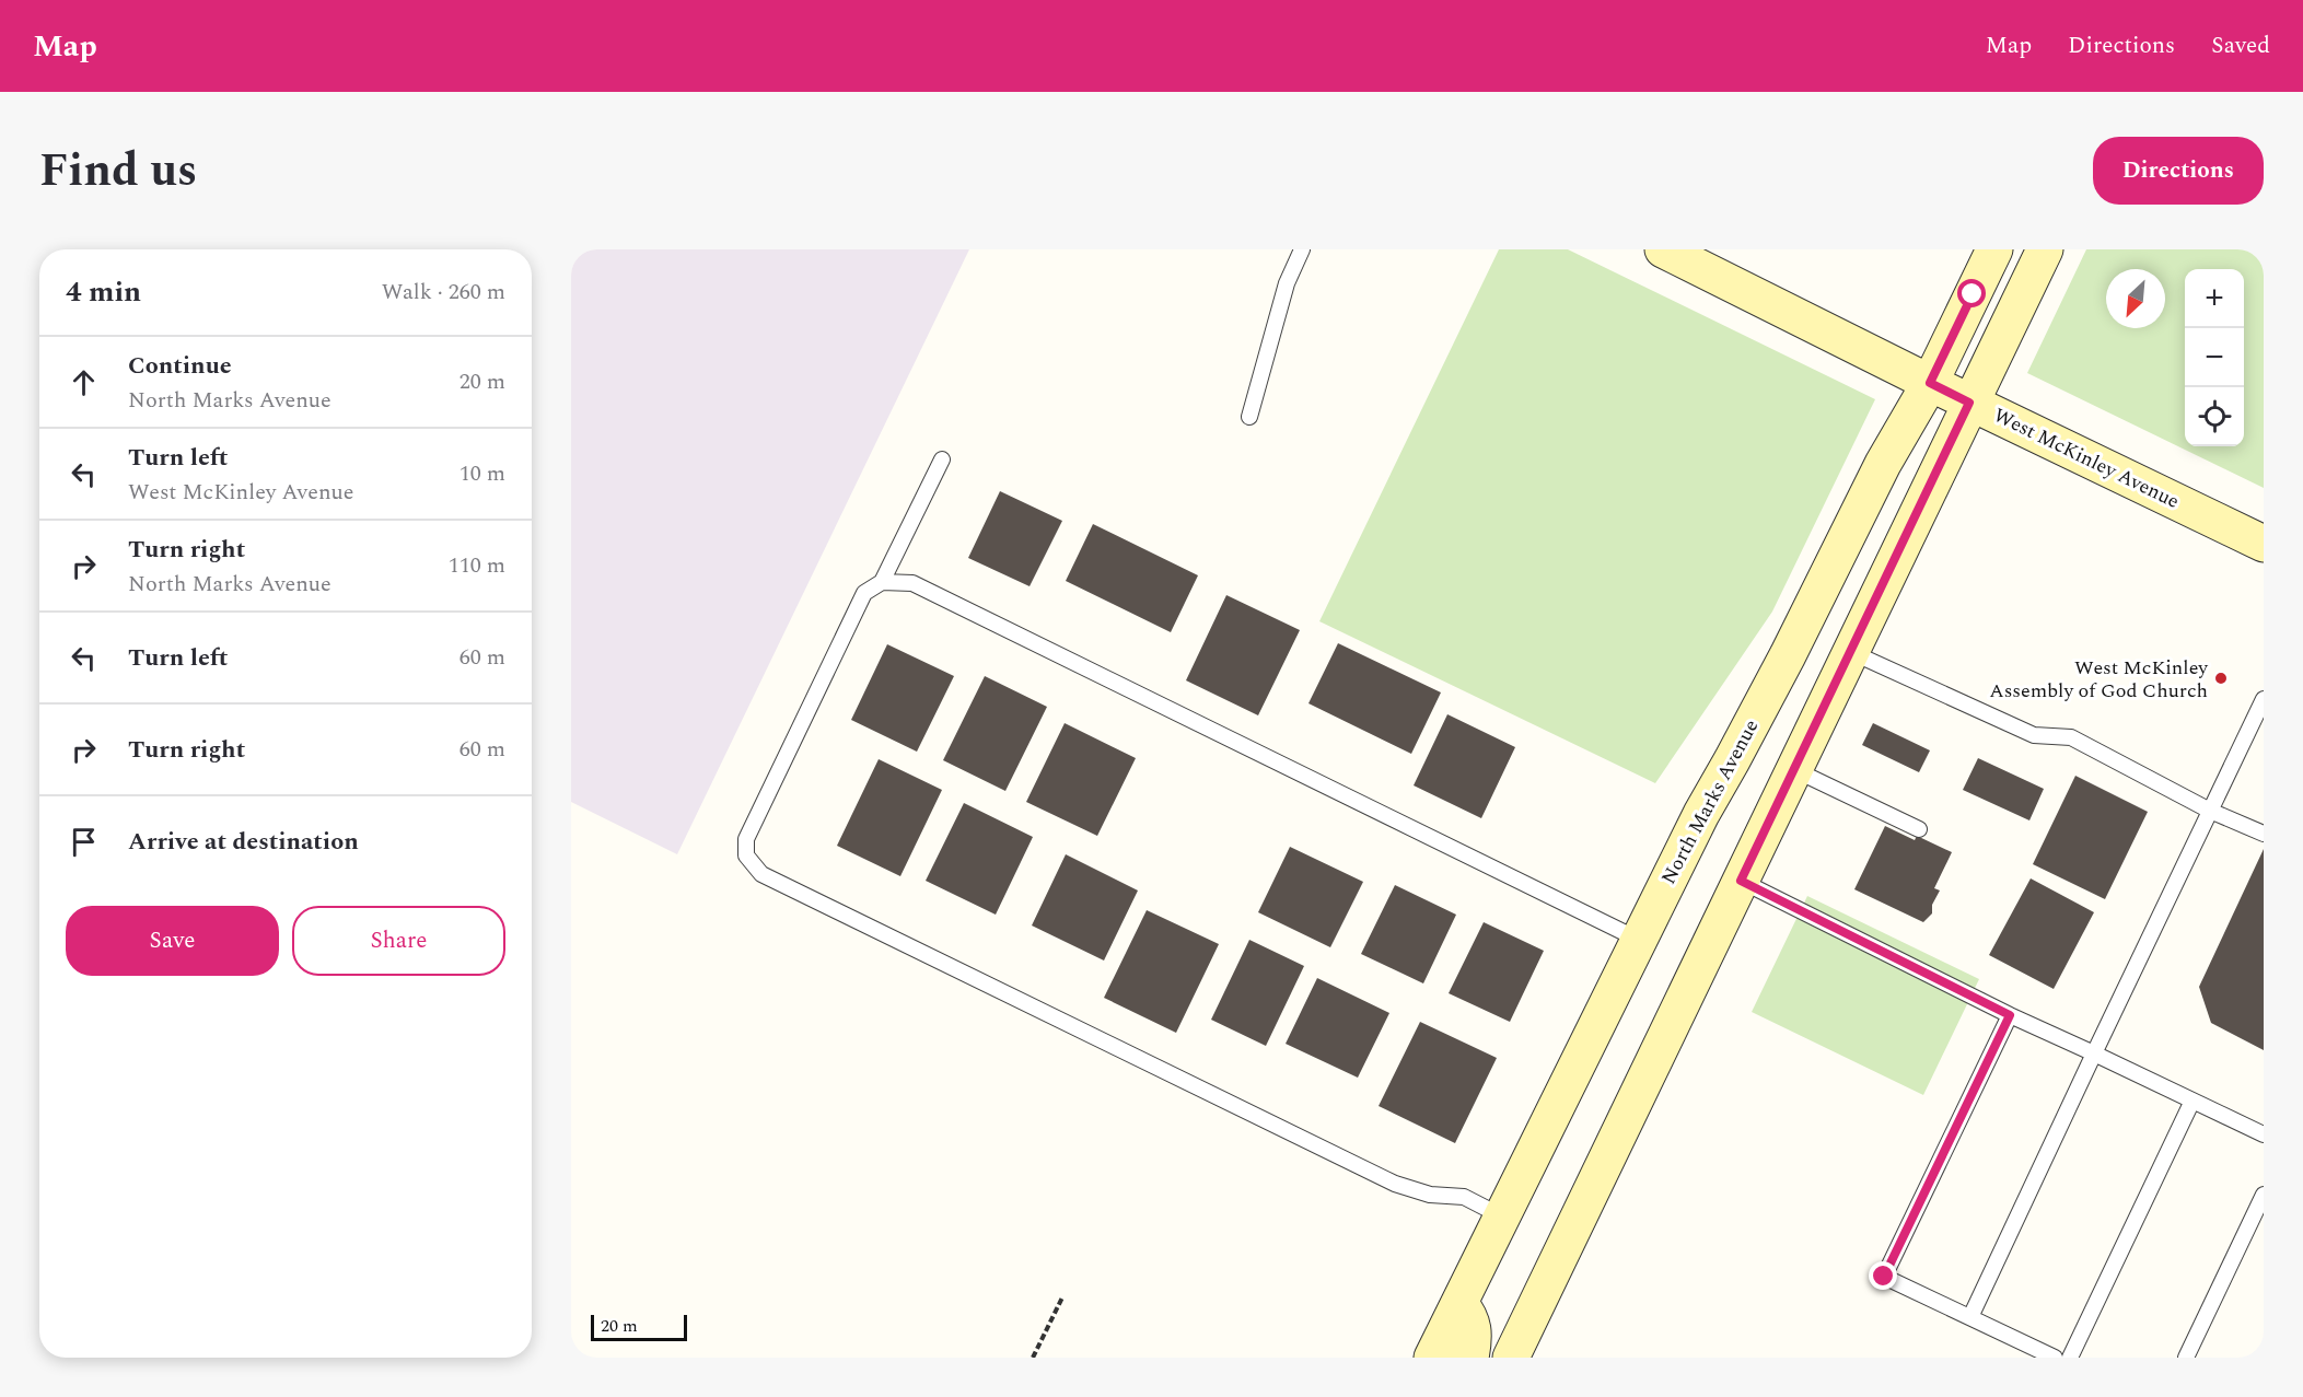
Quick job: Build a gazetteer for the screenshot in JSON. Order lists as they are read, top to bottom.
{
  "streets": {
    "main road": ["West McKinley Avenue", "North Marks Avenue"]
  },
  "crossings": [
    ["West McKinley Avenue", "North Marks Avenue"]
  ],
  "places": ["West McKinley Assembly of God Church"],
  "scale_bar": "20 m",
  "north": "bottom left",
  "page": {
    "header": "Map",
    "nav": ["Map", "Directions", "Saved"],
    "title": "Find us",
    "buttons": [
      "Directions",
      ["Save", "Share"]
    ],
    "heading": ["4 min", "Walk · 260 m"],
    "map_buttons": ["+", "−"],
    "list": [
      ["Continue", "North Marks Avenue", "20 m"],
      ["Turn left", "West McKinley Avenue", "10 m"],
      ["Turn right", "North Marks Avenue", "110 m"],
      ["Turn left", "60 m"],
      ["Turn right", "60 m"],
      "Arrive at destination"
    ],
    "scale": "20 m"
  }
}
